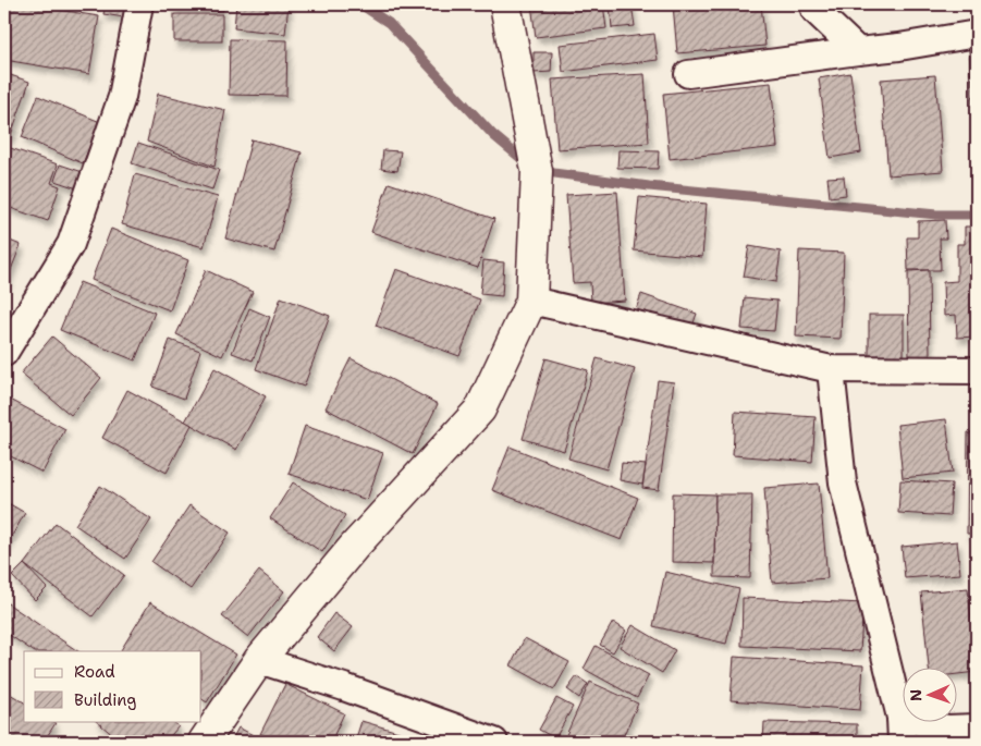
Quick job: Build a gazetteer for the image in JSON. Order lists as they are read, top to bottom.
{
  "legend": ["Road", "Building"],
  "north": "left"
}
